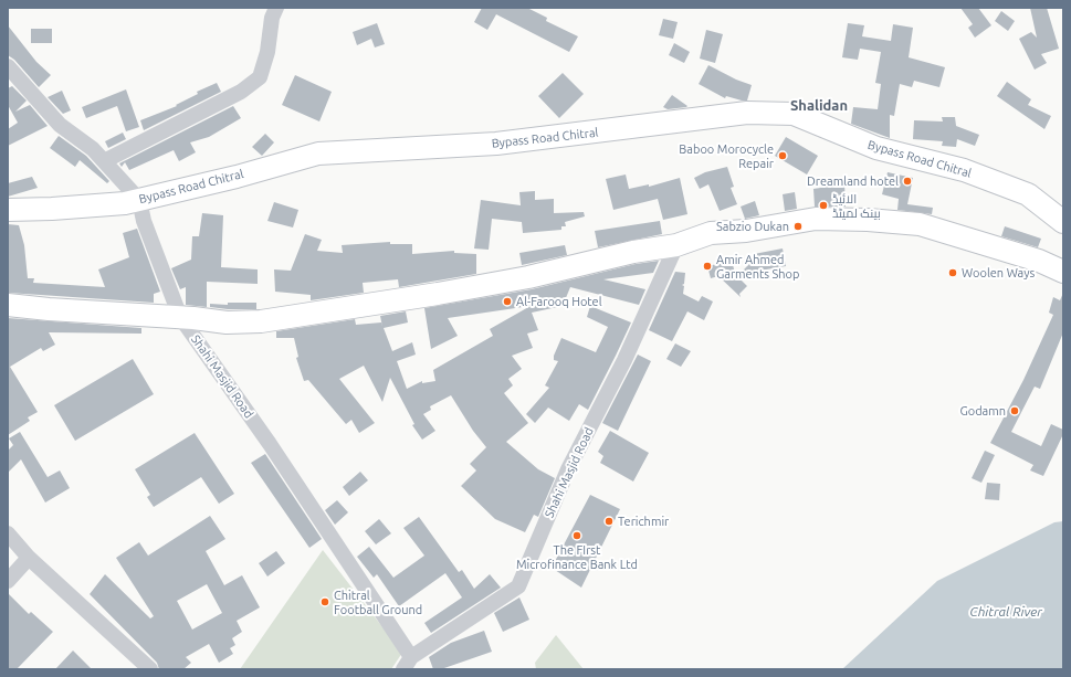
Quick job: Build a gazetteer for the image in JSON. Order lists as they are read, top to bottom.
{
  "streets": {
    "street": ["Bypass Road Chitral", "Shahi Masjid Road"]
  },
  "crossings": [
    ["Bypass Road Chitral", "Shahi Masjid Road"]
  ],
  "districts": ["Shalidan"],
  "water": ["Chitral River"],
  "places": [
    "Baboo Morocycle Repair",
    "Dreamland hotel",
    "الائیڈ بینک لمیٹڈ",
    "Sabzio Dukan",
    "Amir Ahmed Garments Shop",
    "Woolen Ways",
    "Al-Farooq Hotel",
    "Godamn",
    "Terichmir",
    "The FIrst Microfinance Bank Ltd",
    "Chitral Football Ground"
  ]
}
